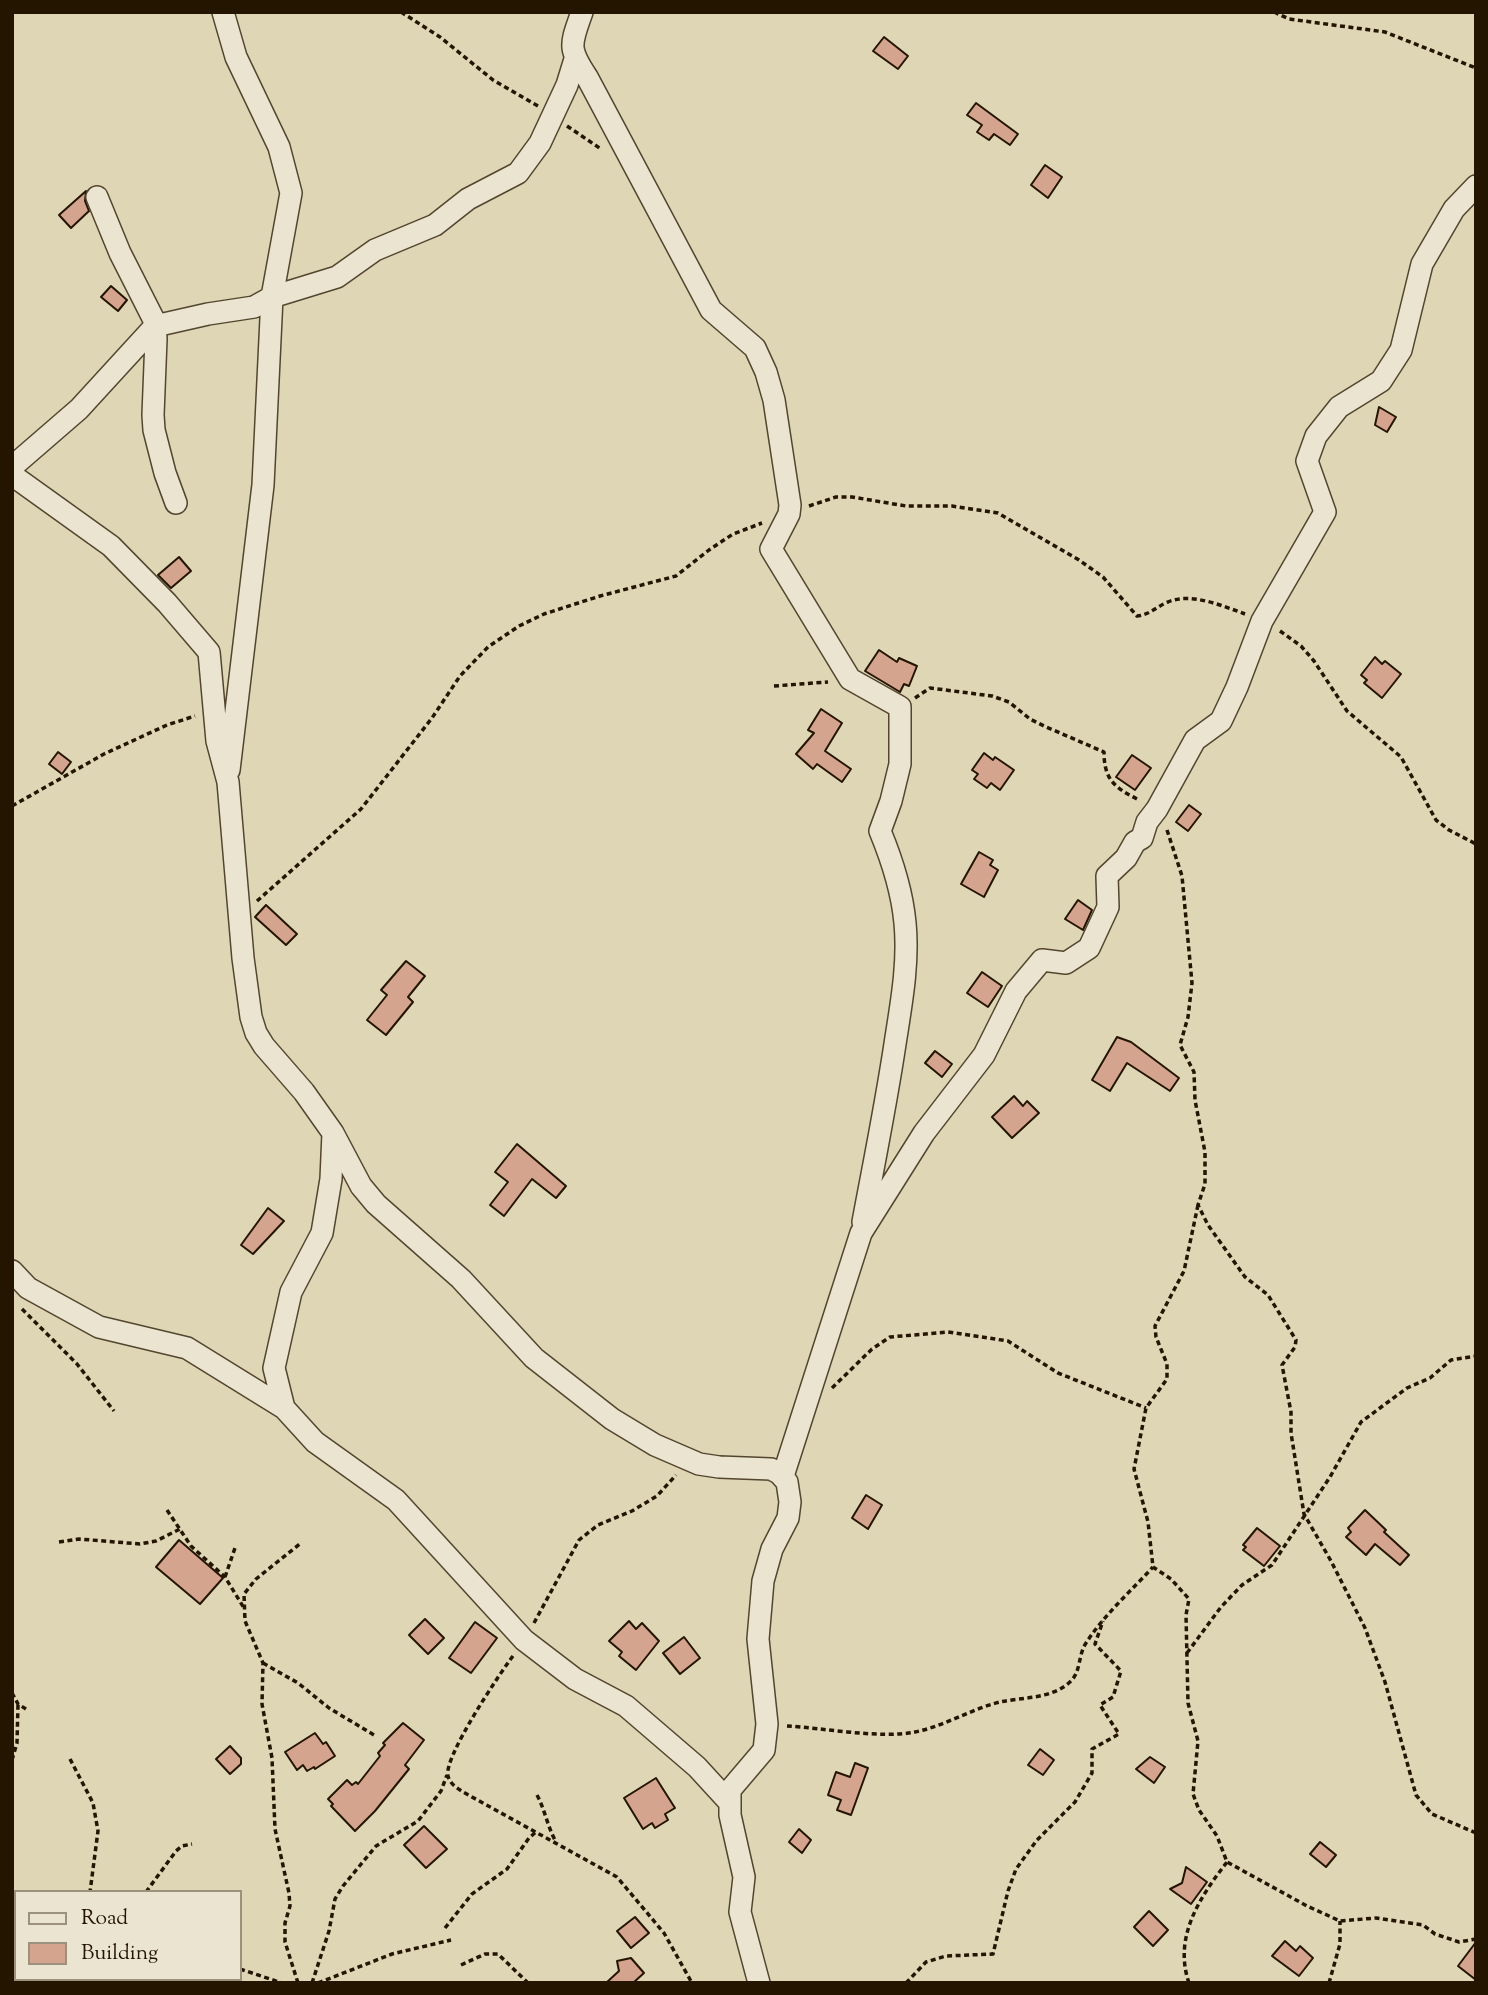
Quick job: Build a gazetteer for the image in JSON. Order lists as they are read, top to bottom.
{
  "legend": ["Road", "Building"]
}
